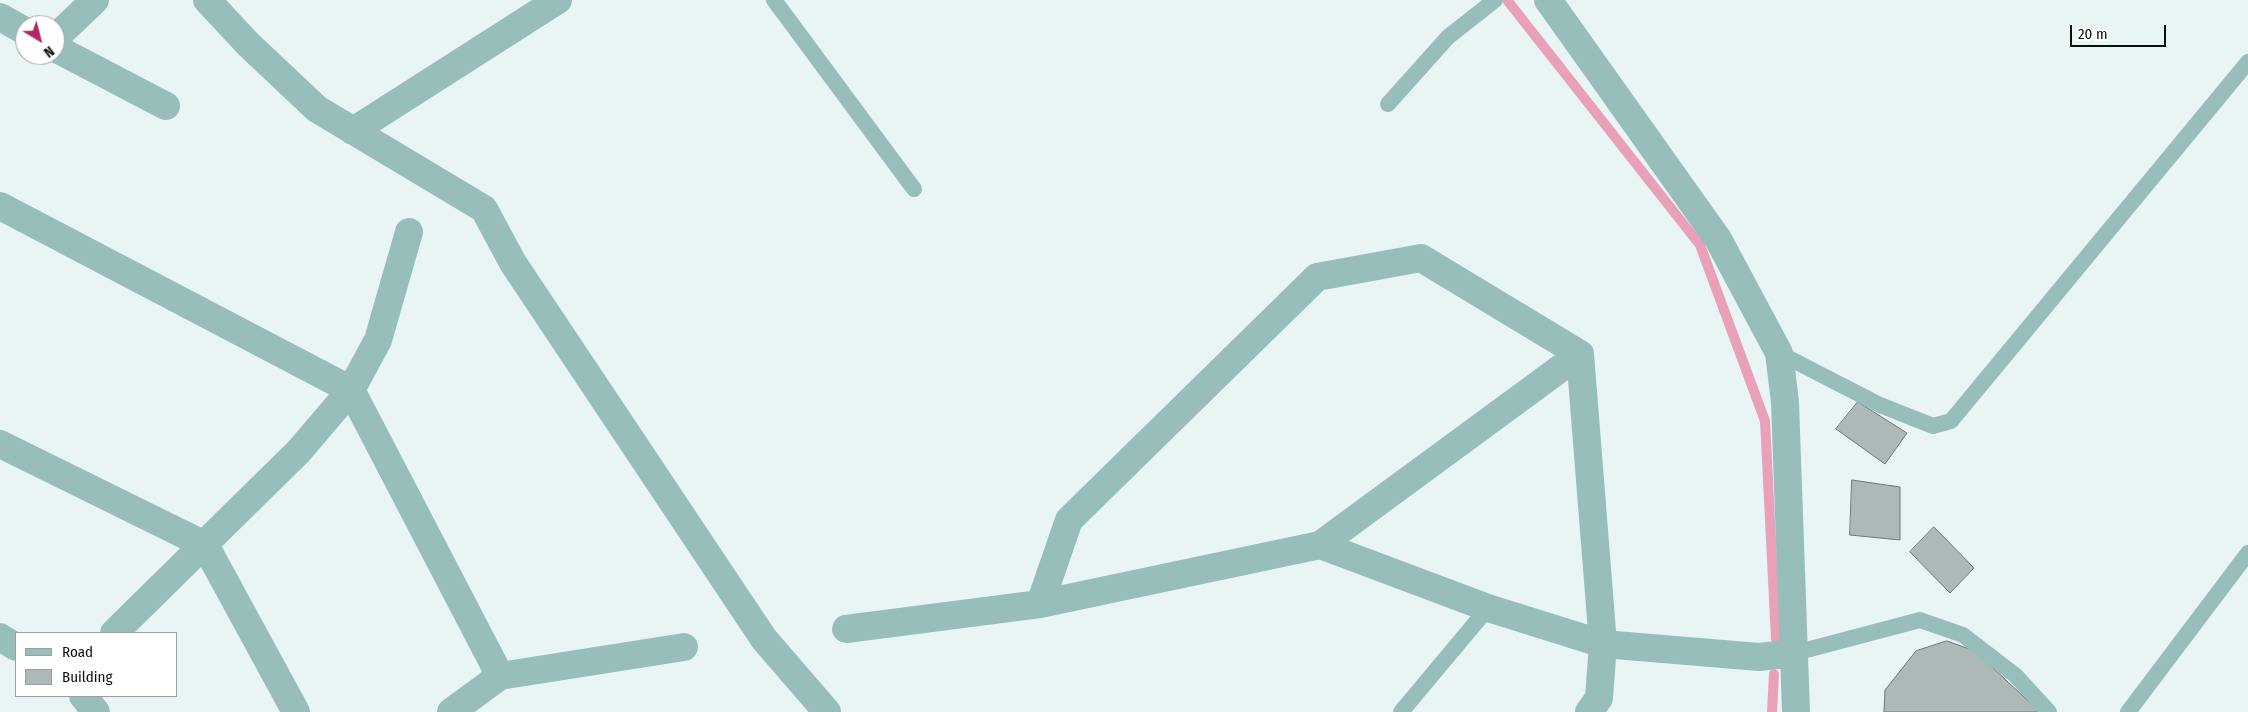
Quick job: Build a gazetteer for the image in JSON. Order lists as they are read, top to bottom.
{
  "legend": ["Road", "Building"],
  "scale_bar": "20 m",
  "north": "bottom right"
}
